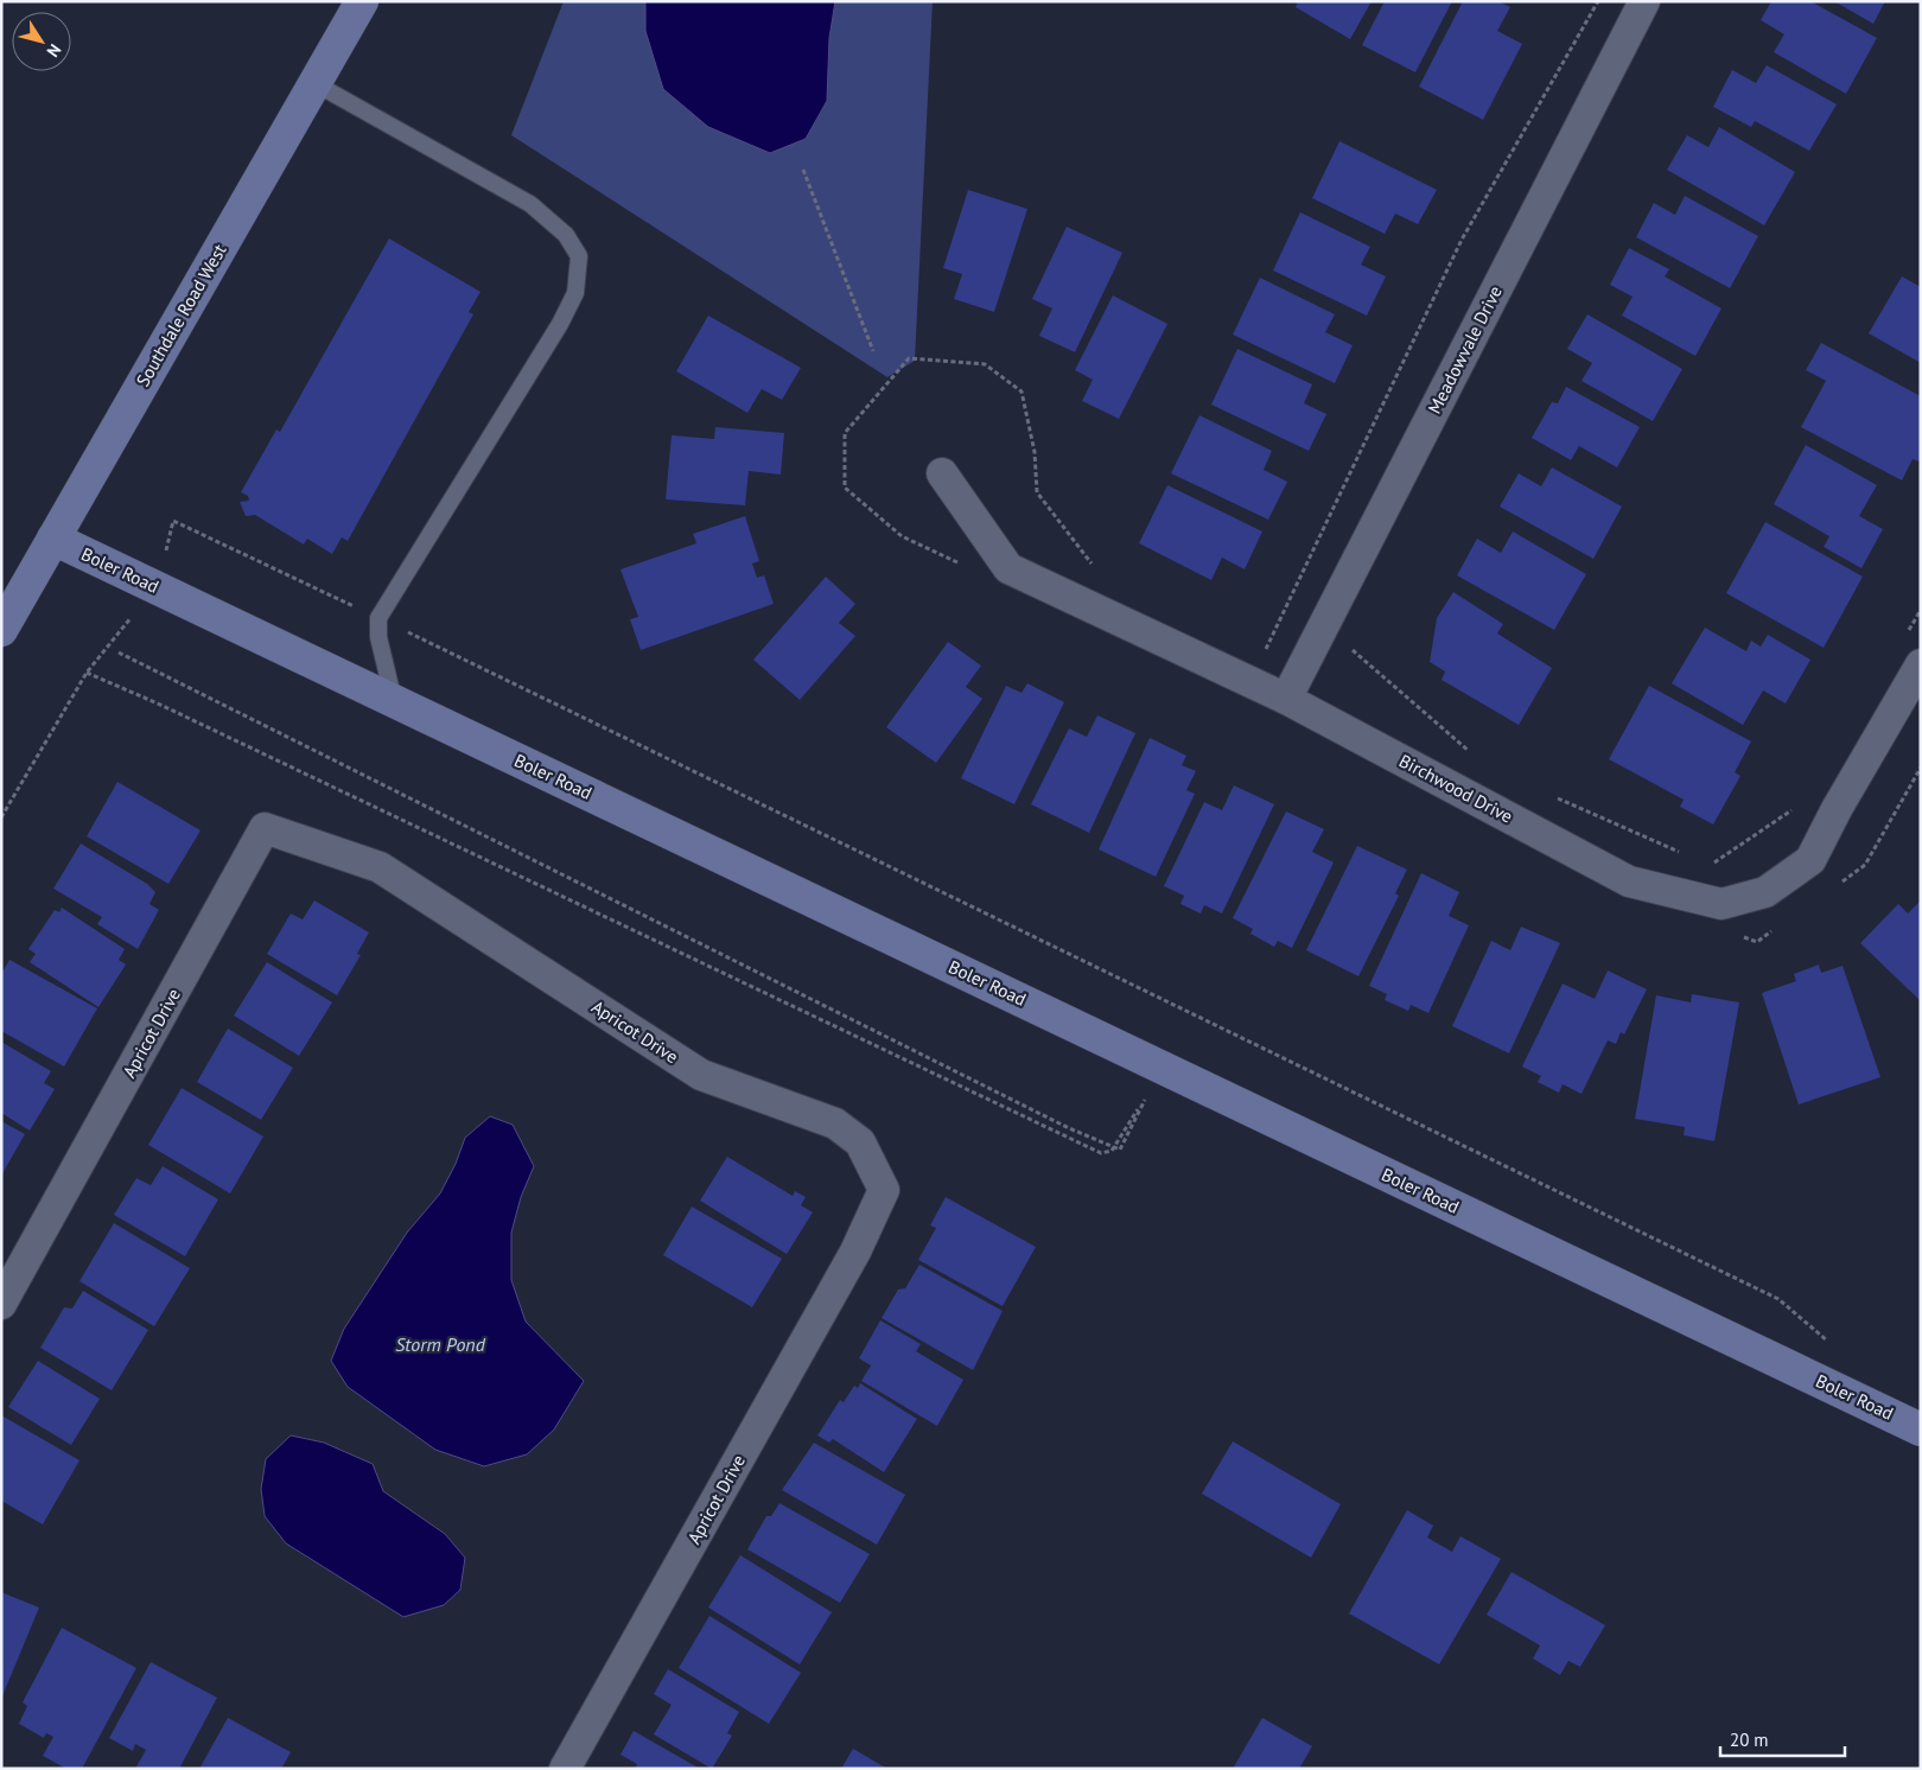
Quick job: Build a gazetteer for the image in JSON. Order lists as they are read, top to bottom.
{
  "streets": {
    "street": [
      "Southdale Road West",
      "Meadowvale Drive",
      "Boler Road",
      "Birchwood Drive",
      "Apricot Drive"
    ]
  },
  "crossings": [
    ["Southdale Road West", "Boler Road"],
    ["Meadowvale Drive", "Birchwood Drive"]
  ],
  "water": ["Storm Pond"],
  "scale_bar": "20 m",
  "north": "bottom right"
}
